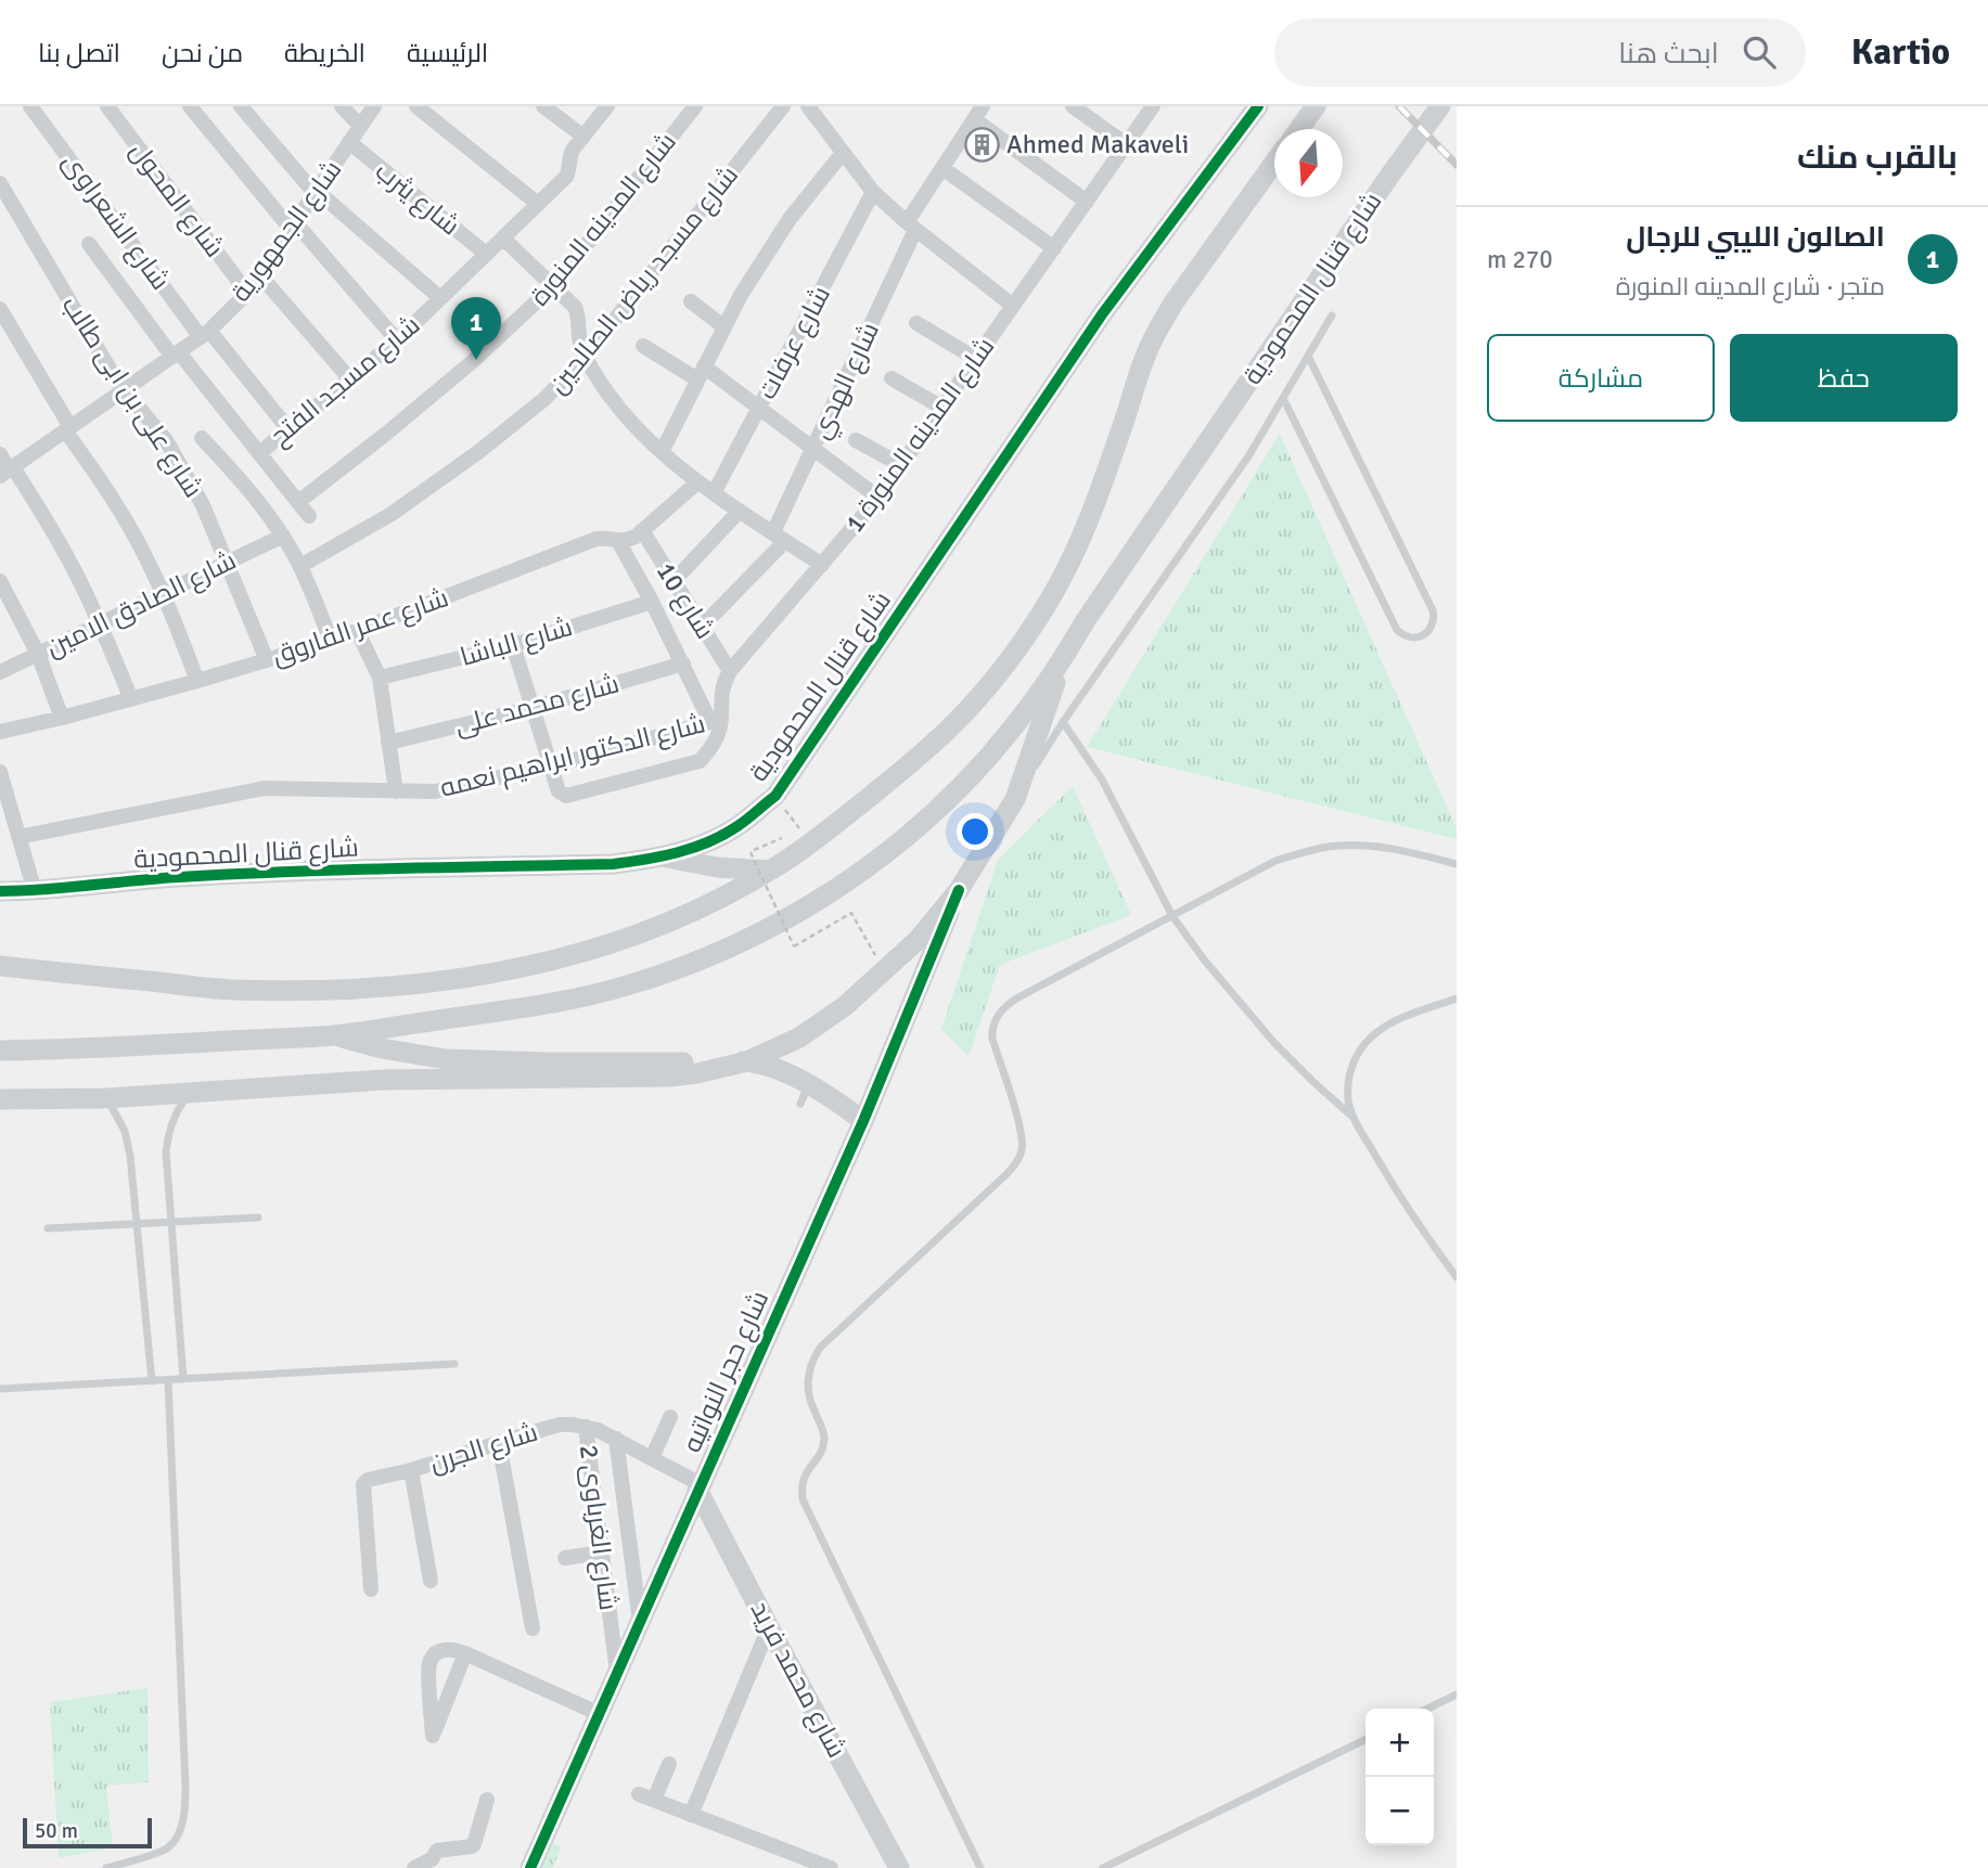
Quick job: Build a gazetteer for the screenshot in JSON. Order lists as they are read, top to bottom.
{
  "streets": {
    "main road": ["شارع قنال المحمودية", "شارع حجر النواتيه", "شارع محمد فريد"],
    "street": [
      "شارع يثرب",
      "شارع المحول",
      "شارع المدينه المنورة",
      "شارع الشعراوى",
      "شارع الجمهورية",
      "شارع مسجد رياض الصالحين",
      "شارع عرفات",
      "شارع مسجد الفتح",
      "شارع الهدي",
      "شارع على بن ابى طالب",
      "شارع المدينه المنورة 1",
      "شارع 10",
      "شارع الصادق الامين",
      "شارع عمر الفاروق",
      "شارع الباشا",
      "شارع محمد على",
      "شارع الدكتور ابراهيم نعمه",
      "شارع الجرن",
      "شارع الغرباوى 2"
    ]
  },
  "crossings": [
    ["شارع يثرب", "شارع الجمهورية"],
    ["شارع يثرب", "شارع مسجد الفتح"],
    ["شارع المحول", "شارع الجمهورية"],
    ["شارع الشعراوى", "شارع الجمهورية"],
    ["شارع الشعراوى", "شارع مسجد الفتح"],
    ["شارع الجمهورية", "شارع على بن ابى طالب"],
    ["شارع قنال المحمودية", "شارع حجر النواتيه"],
    ["شارع الهدي", "شارع 10"],
    ["شارع على بن ابى طالب", "شارع الصادق الامين"],
    ["شارع على بن ابى طالب", "شارع عمر الفاروق"],
    ["شارع المدينه المنورة 1", "شارع 10"],
    ["شارع المدينه المنورة 1", "شارع الدكتور ابراهيم نعمه"],
    ["شارع 10", "شارع عمر الفاروق"],
    ["شارع حجر النواتيه", "شارع الجرن"],
    ["شارع حجر النواتيه", "شارع الغرباوى 2"],
    ["شارع حجر النواتيه", "شارع محمد فريد"],
    ["شارع الجرن", "شارع الغرباوى 2"],
    ["شارع الجرن", "شارع محمد فريد"]
  ],
  "places": {
    "building": ["Ahmed Makaveli"]
  },
  "scale_bar": "50 m",
  "north": "bottom",
  "page": {
    "header": "Kartio",
    "search": "ابحث هنا",
    "nav": [
      "الرئيسية",
      "الخريطة",
      "من نحن",
      "اتصل بنا"
    ],
    "heading": "بالقرب منك",
    "list": [
      {
        "mark": "1",
        "name": "الصالون الليبي للرجال",
        "note": "متجر · شارع المدينه المنورة",
        "value": "270 m"
      }
    ],
    "pins": "1",
    "buttons": ["حفظ", "مشاركة"],
    "map_buttons": ["+", "−"],
    "scale": "50 m"
  }
}
